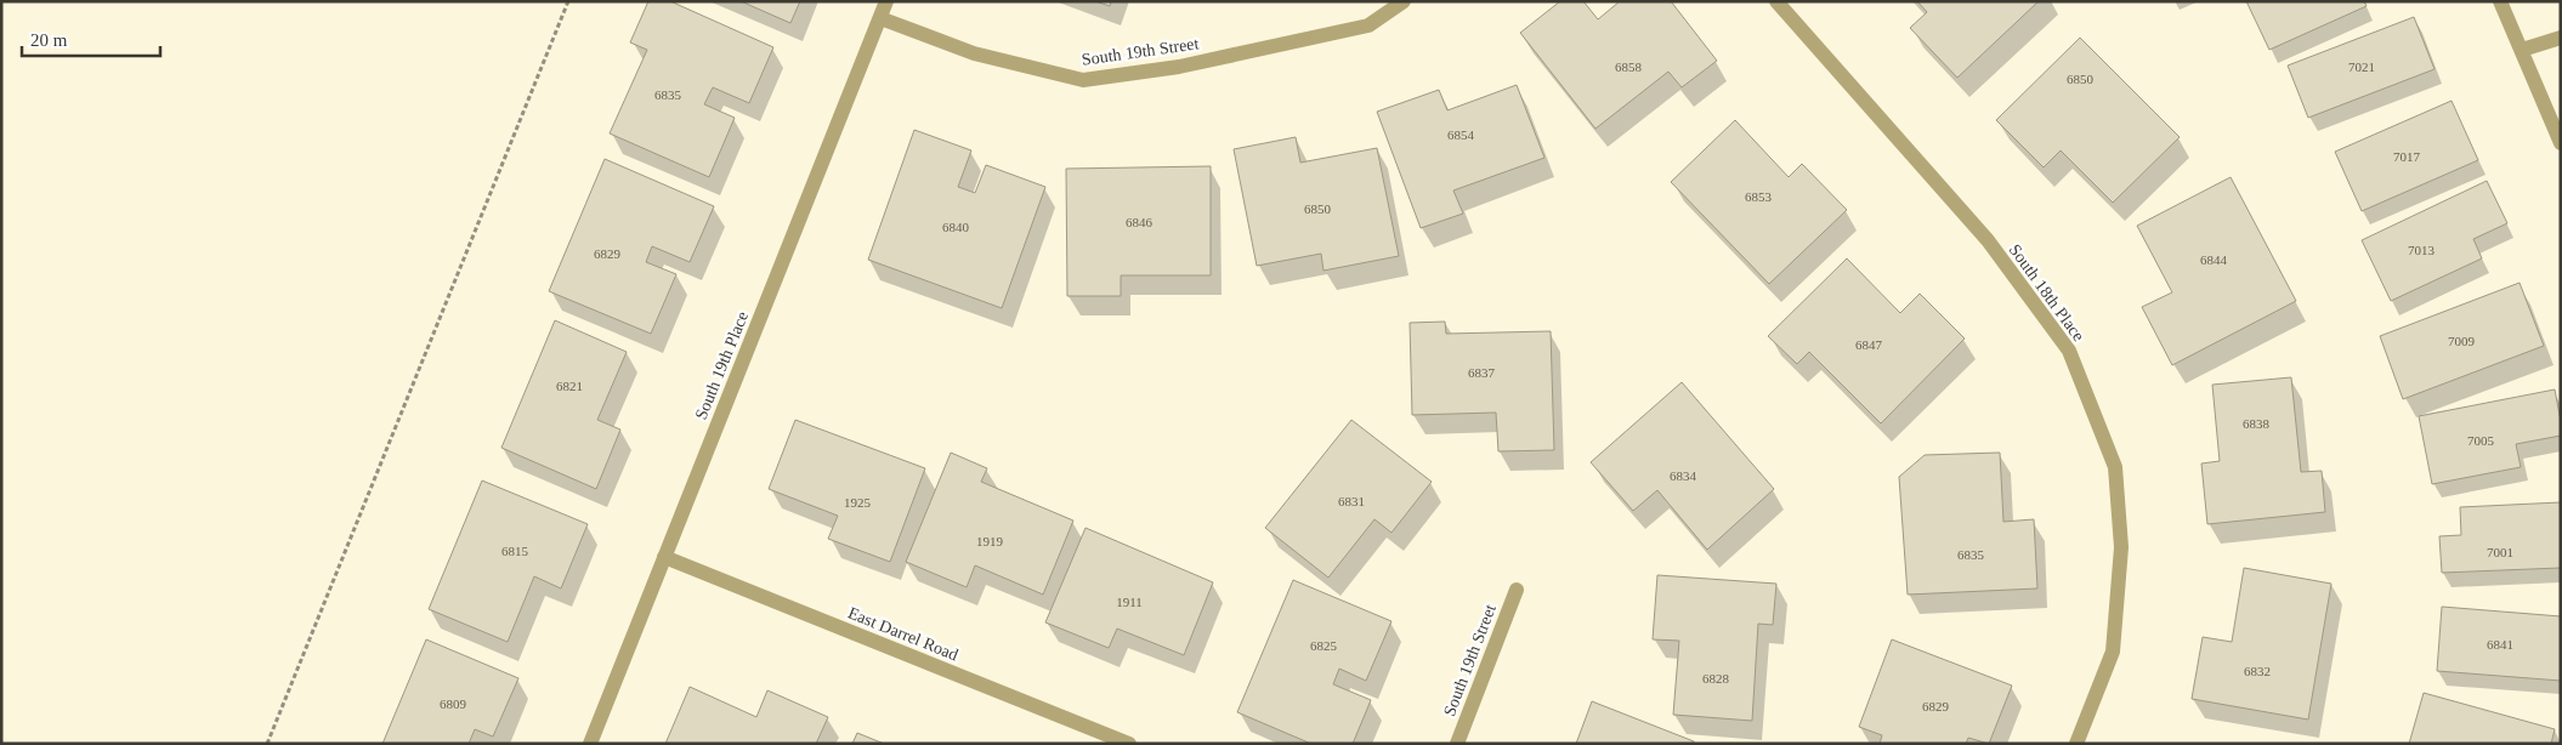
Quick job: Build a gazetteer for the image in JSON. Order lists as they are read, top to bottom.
{
  "streets": {
    "street": [
      "South 19th Street",
      "South 18th Place",
      "South 19th Place",
      "East Darrel Road"
    ]
  },
  "crossings": [
    ["South 19th Street", "South 19th Place"],
    ["South 19th Place", "East Darrel Road"]
  ],
  "house_numbers": [
    "6858",
    "7021",
    "6850",
    "6835",
    "6854",
    "7017",
    "6853",
    "6850",
    "6846",
    "6840",
    "7013",
    "6829",
    "6844",
    "7009",
    "6847",
    "6837",
    "6821",
    "6838",
    "7005",
    "6834",
    "6831",
    "1925",
    "1919",
    "6815",
    "7001",
    "6835",
    "1911",
    "6841",
    "6825",
    "6832",
    "6828",
    "6809",
    "6829"
  ],
  "scale_bar": "20 m"
}
